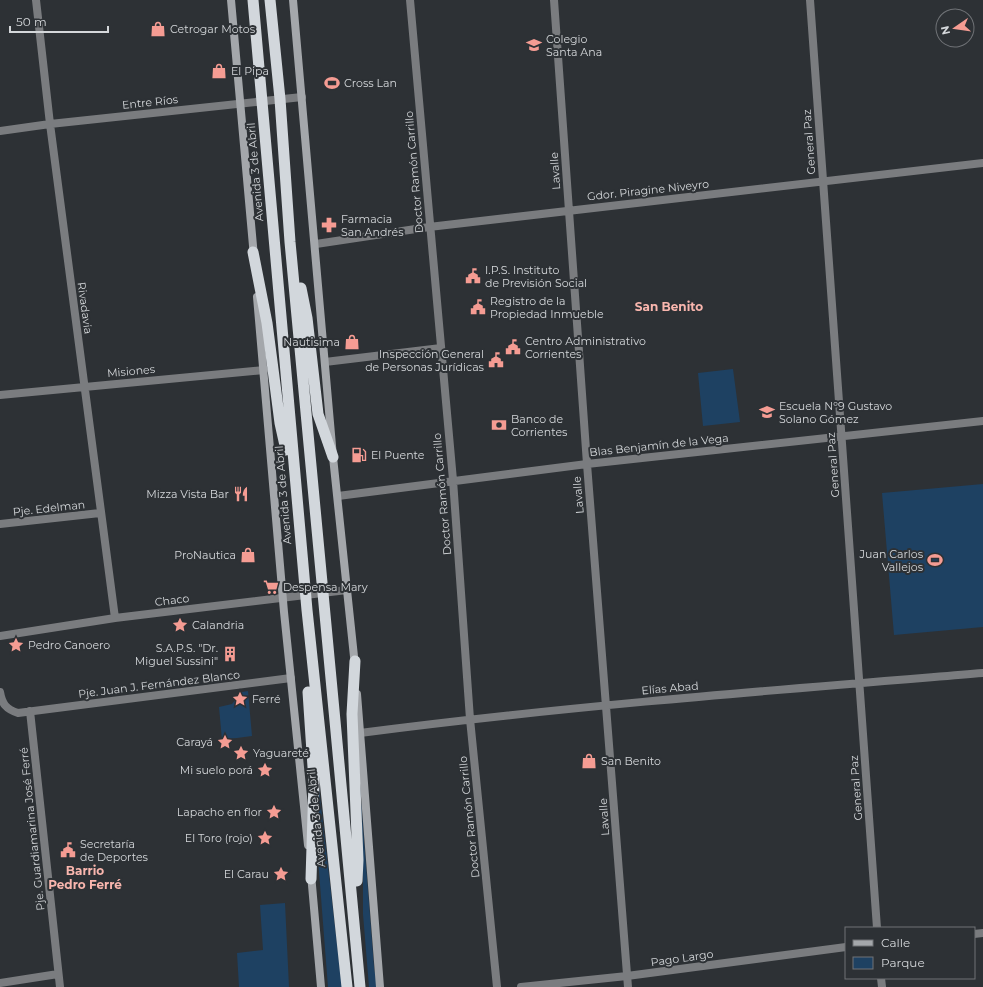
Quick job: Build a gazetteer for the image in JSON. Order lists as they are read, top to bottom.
{
  "streets": {
    "highway": ["Avenida 3 de Abril"],
    "street": [
      "Entre Ríos",
      "General Paz",
      "Lavalle",
      "Doctor Ramón Carrillo",
      "Gdor. Piragine Niveyro",
      "Rivadavia",
      "Misiones",
      "Blas Benjamín de la Vega",
      "Pje. Edelman",
      "Chaco",
      "Pje. Juan J. Fernández Blanco",
      "Elías Abad",
      "Pje. Guardiamarina José Ferré",
      "Pago Largo"
    ]
  },
  "crossings": [
    ["Entre Ríos", "Avenida 3 de Abril"],
    ["Entre Ríos", "Rivadavia"],
    ["General Paz", "Gdor. Piragine Niveyro"],
    ["General Paz", "Blas Benjamín de la Vega"],
    ["General Paz", "Elías Abad"],
    ["Lavalle", "Gdor. Piragine Niveyro"],
    ["Lavalle", "Blas Benjamín de la Vega"],
    ["Lavalle", "Elías Abad"],
    ["Lavalle", "Pago Largo"],
    ["Avenida 3 de Abril", "Misiones"],
    ["Avenida 3 de Abril", "Chaco"],
    ["Avenida 3 de Abril", "Pje. Juan J. Fernández Blanco"],
    ["Doctor Ramón Carrillo", "Gdor. Piragine Niveyro"],
    ["Doctor Ramón Carrillo", "Blas Benjamín de la Vega"],
    ["Doctor Ramón Carrillo", "Elías Abad"],
    ["Rivadavia", "Misiones"],
    ["Rivadavia", "Pje. Edelman"],
    ["Rivadavia", "Chaco"],
    ["Pje. Juan J. Fernández Blanco", "Pje. Guardiamarina José Ferré"]
  ],
  "districts": ["San Benito", "Barrio Pedro Ferré"],
  "places": {
    "shop": [
      "Cetrogar Motos",
      "El Pipa",
      "Nautisima",
      "ProNautica",
      "San Benito"
    ],
    "school or university": ["Colegio Santa Ana", "Escuela Nº9 Gustavo Solano Gómez"],
    "sports": ["Cross Lan", "Juan Carlos Vallejos"],
    "pharmacy": ["Farmacia San Andrés"],
    "public building": [
      "I.P.S. Instituto de Previsión Social",
      "Registro de la Propiedad Inmueble",
      "Centro Administrativo Corrientes",
      "Inspección General de Personas Jurídicas",
      "Secretaría de Deportes"
    ],
    "bank": ["Banco de Corrientes"],
    "fuel station": ["El Puente"],
    "restaurant": ["Mizza Vista Bar"],
    "supermarket": ["Despensa Mary"],
    "place": [
      "Calandria",
      "Pedro Canoero",
      "Ferré",
      "Carayá",
      "Yaguareté",
      "Mi suelo porá",
      "Lapacho en flor",
      "El Toro (rojo)",
      "El Carau"
    ],
    "building": ["S.A.P.S. \"Dr. Miguel Sussini\""]
  },
  "legend": ["Calle", "Parque"],
  "scale_bar": "50 m",
  "north": "left"
}
